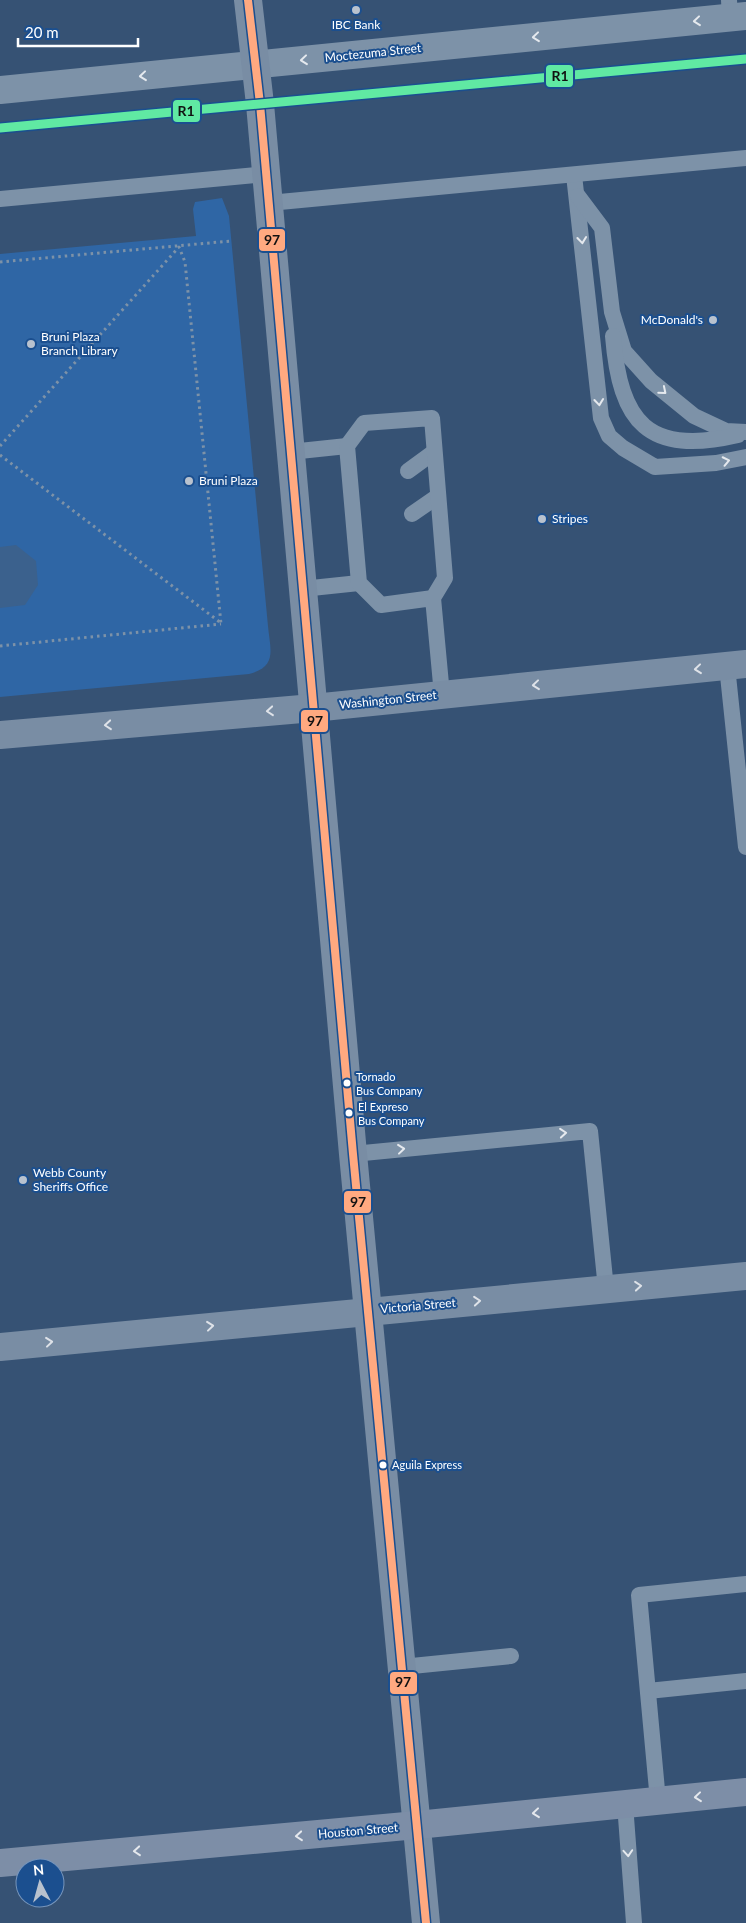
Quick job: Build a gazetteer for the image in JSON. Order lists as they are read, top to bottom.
{
  "streets": {
    "main road": ["Washington Street", "Victoria Street", "Houston Street"],
    "street": ["Moctezuma Street"]
  },
  "one_way": [
    "Moctezuma Street",
    "Washington Street",
    "Victoria Street",
    "Houston Street"
  ],
  "places": [
    "IBC Bank",
    "McDonald's",
    "Bruni Plaza Branch Library",
    "Bruni Plaza",
    "Stripes",
    "Tornado Bus Company",
    "El Expreso Bus Company",
    "Webb County Sheriffs Office",
    "Aguila Express"
  ],
  "lines": ["transit line 97", "transit line R1"],
  "scale_bar": "20 m",
  "north": "top"
}
